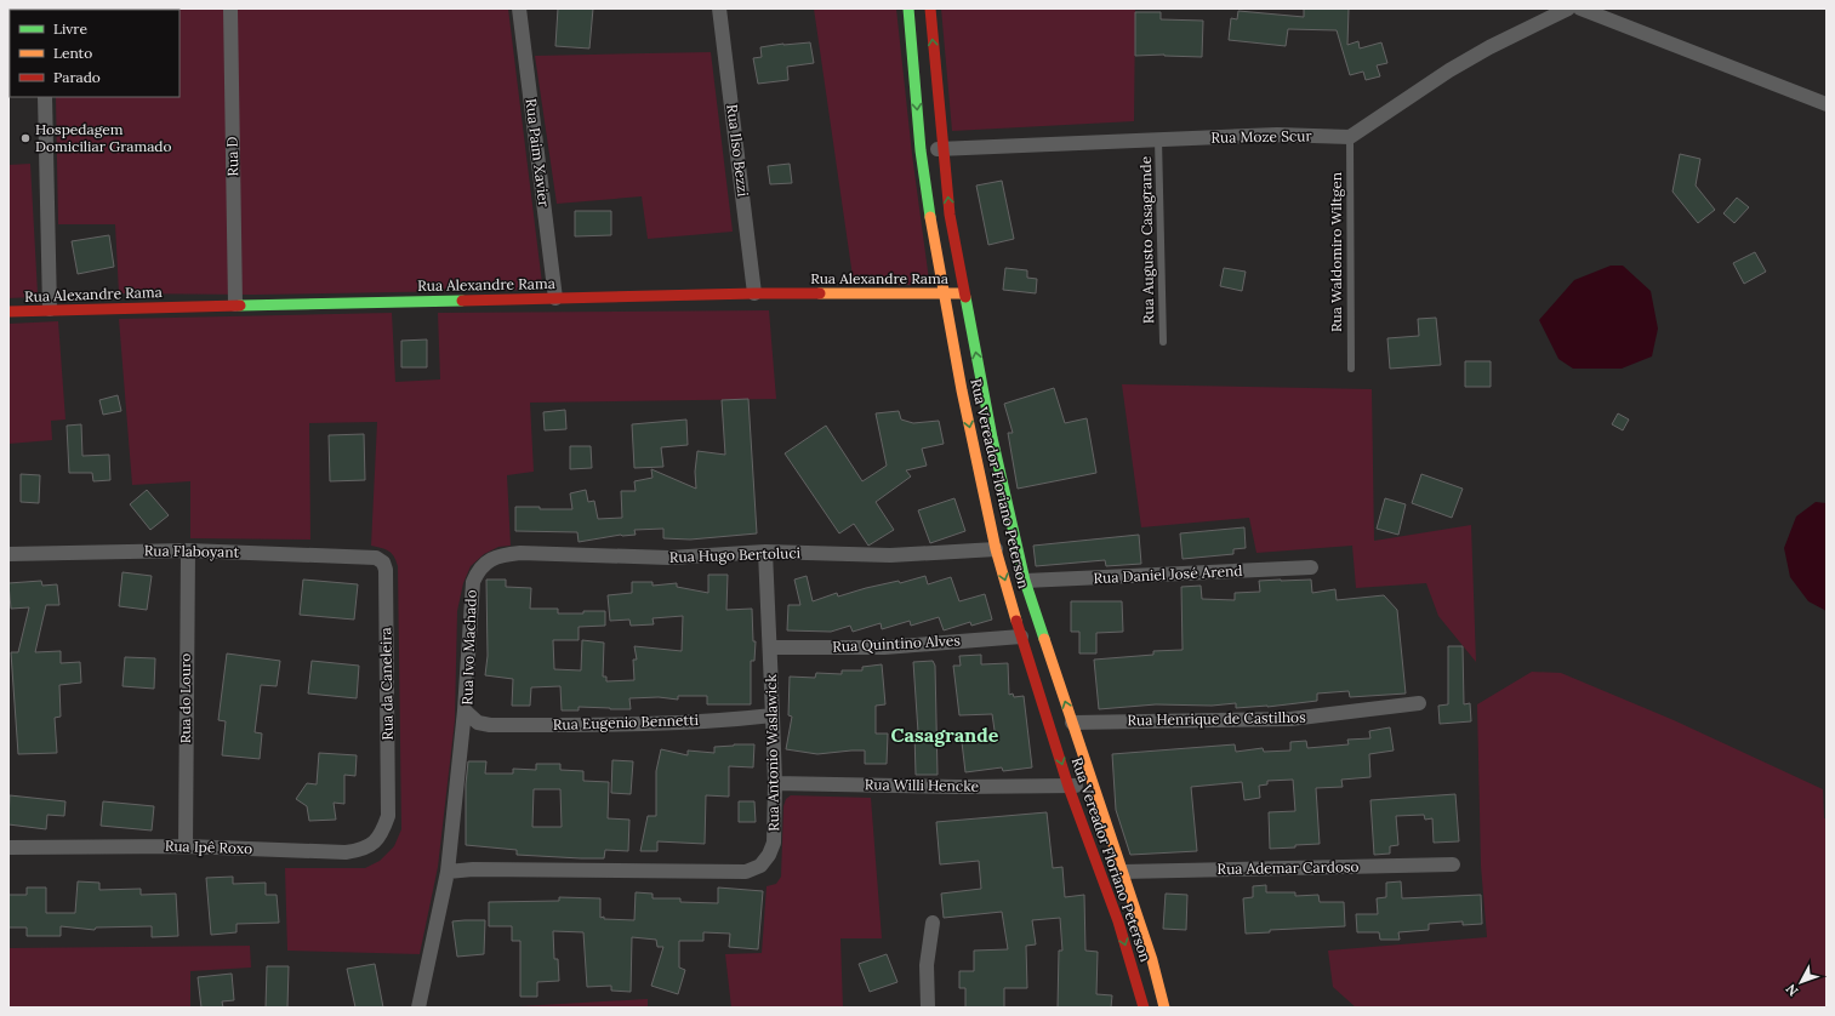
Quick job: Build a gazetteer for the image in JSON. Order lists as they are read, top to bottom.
{
  "streets": {
    "main road": ["Rua Alexandre Rama", "Rua Vereador Floriano Peterson"],
    "street": [
      "Rua Moze Scur",
      "Rua Ilso Bezzi",
      "Rua Paim Xavier",
      "Rua D",
      "Rua Flaboyant",
      "Rua Hugo Bertoluci",
      "Rua Daniel José Arend",
      "Rua Quintino Alves",
      "Rua Ivo Machado",
      "Rua da Caneleira",
      "Rua do Louro",
      "Rua Henrique de Castilhos",
      "Rua Eugenio Bennetti",
      "Rua Antonio Waslawick",
      "Rua Willi Hencke",
      "Rua Ipê Roxo",
      "Rua Ademar Cardoso"
    ],
    "lane": ["Rua Augusto Casagrande", "Rua Waldomiro Wiltgen"]
  },
  "crossings": [
    ["Rua Moze Scur", "Rua Augusto Casagrande"],
    ["Rua Moze Scur", "Rua Waldomiro Wiltgen"],
    ["Rua Moze Scur", "Rua Vereador Floriano Peterson"],
    ["Rua Ilso Bezzi", "Rua Alexandre Rama"],
    ["Rua Paim Xavier", "Rua Alexandre Rama"],
    ["Rua D", "Rua Alexandre Rama"],
    ["Rua Alexandre Rama", "Rua Vereador Floriano Peterson"],
    ["Rua Vereador Floriano Peterson", "Rua Hugo Bertoluci"],
    ["Rua Vereador Floriano Peterson", "Rua Daniel José Arend"],
    ["Rua Vereador Floriano Peterson", "Rua Quintino Alves"],
    ["Rua Vereador Floriano Peterson", "Rua Henrique de Castilhos"],
    ["Rua Vereador Floriano Peterson", "Rua Willi Hencke"],
    ["Rua Vereador Floriano Peterson", "Rua Ademar Cardoso"],
    ["Rua Flaboyant", "Rua da Caneleira"],
    ["Rua Flaboyant", "Rua do Louro"],
    ["Rua Hugo Bertoluci", "Rua Ivo Machado"],
    ["Rua Hugo Bertoluci", "Rua Antonio Waslawick"],
    ["Rua Quintino Alves", "Rua Antonio Waslawick"],
    ["Rua Ivo Machado", "Rua Eugenio Bennetti"],
    ["Rua da Caneleira", "Rua Ipê Roxo"],
    ["Rua do Louro", "Rua Ipê Roxo"],
    ["Rua Eugenio Bennetti", "Rua Antonio Waslawick"],
    ["Rua Antonio Waslawick", "Rua Willi Hencke"]
  ],
  "districts": ["Casagrande"],
  "places": ["Hospedagem Domiciliar Gramado"],
  "legend": ["Livre", "Lento", "Parado"],
  "north": "bottom left"
}
